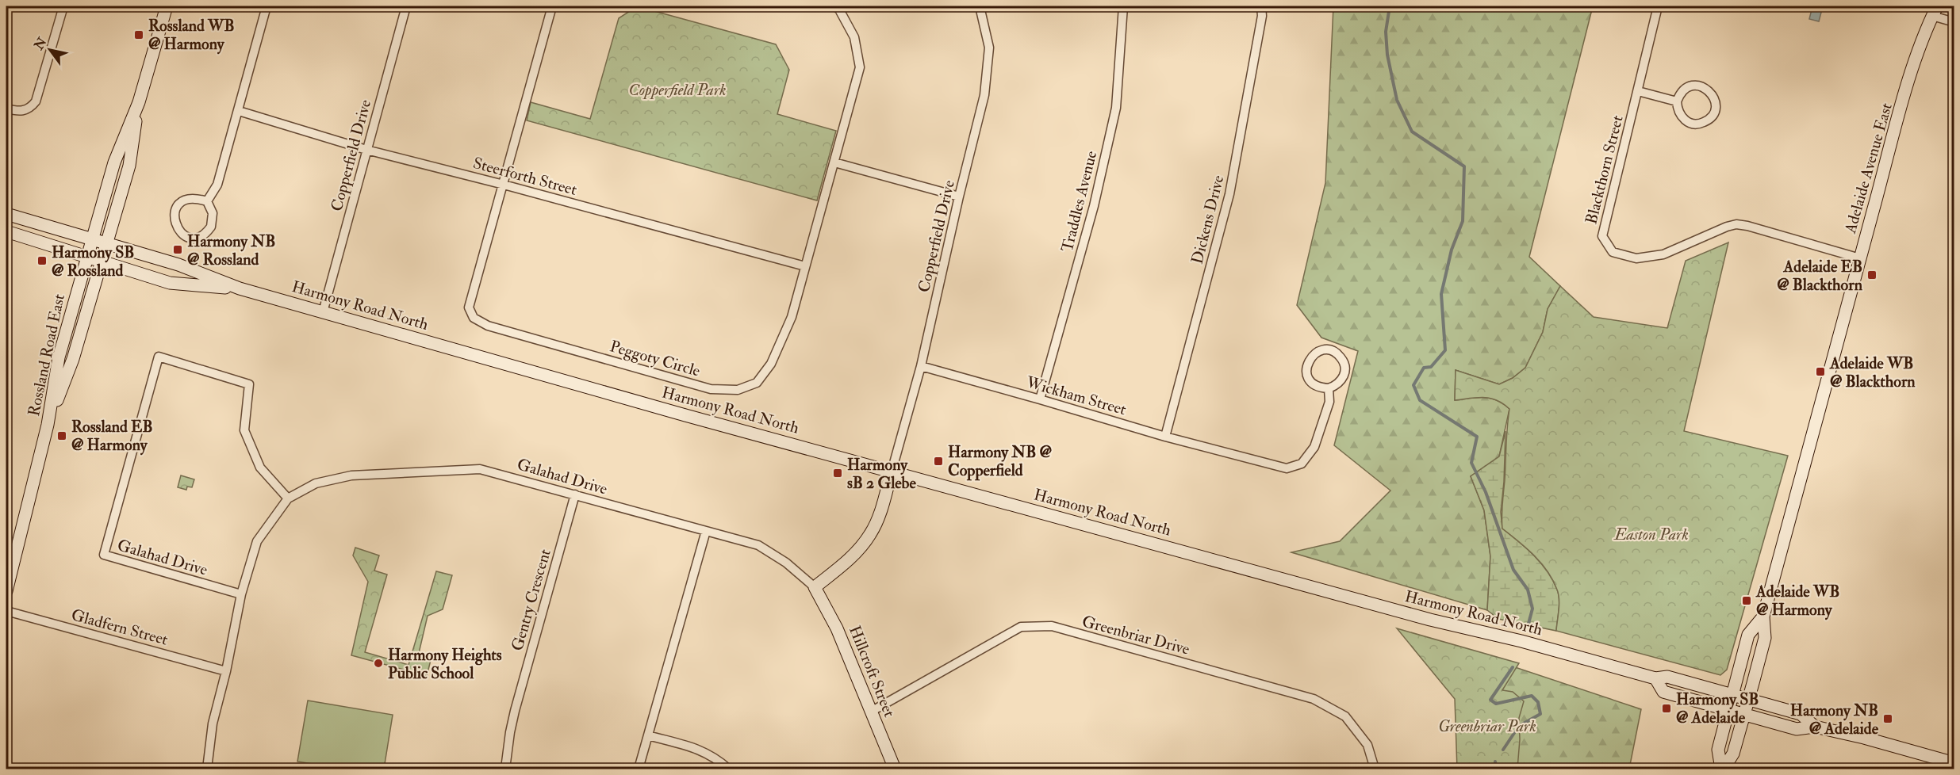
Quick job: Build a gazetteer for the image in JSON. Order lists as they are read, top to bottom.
{
  "streets": {
    "main road": [
      "Adelaide Avenue East",
      "Harmony Road North",
      "Rossland Road East",
      "Hillcroft Street"
    ],
    "street": [
      "Copperfield Drive",
      "Blackthorn Street",
      "Steerforth Street",
      "Traddles Avenue",
      "Dickens Drive",
      "Peggoty Circle",
      "Wickham Street",
      "Galahad Drive",
      "Gentry Crescent",
      "Gladfern Street",
      "Greenbriar Drive"
    ]
  },
  "crossings": [
    ["Copperfield Drive", "Steerforth Street"],
    ["Copperfield Drive", "Harmony Road North"],
    ["Copperfield Drive", "Wickham Street"],
    ["Adelaide Avenue East", "Blackthorn Street"],
    ["Adelaide Avenue East", "Harmony Road North"],
    ["Steerforth Street", "Peggoty Circle"],
    ["Traddles Avenue", "Wickham Street"],
    ["Dickens Drive", "Wickham Street"],
    ["Harmony Road North", "Rossland Road East"],
    ["Galahad Drive", "Gentry Crescent"],
    ["Galahad Drive", "Gladfern Street"],
    ["Galahad Drive", "Hillcroft Street"],
    ["Greenbriar Drive", "Hillcroft Street"]
  ],
  "parks": ["Copperfield Park", "Easton Park", "Greenbriar Park"],
  "places": {
    "transit": [
      "Rossland WB @ Harmony",
      "Harmony NB @ Rossland",
      "Harmony SB @ Rossland",
      "Adelaide EB @ Blackthorn",
      "Adelaide WB @ Blackthorn",
      "Rossland EB @ Harmony",
      "Harmony NB @ Copperfield",
      "Harmony sB 2 Glebe",
      "Adelaide WB @ Harmony",
      "Harmony SB @ Adelaide",
      "Harmony NB @ Adelaide"
    ],
    "other": ["Harmony Heights Public School"]
  },
  "north": "top left"
}
